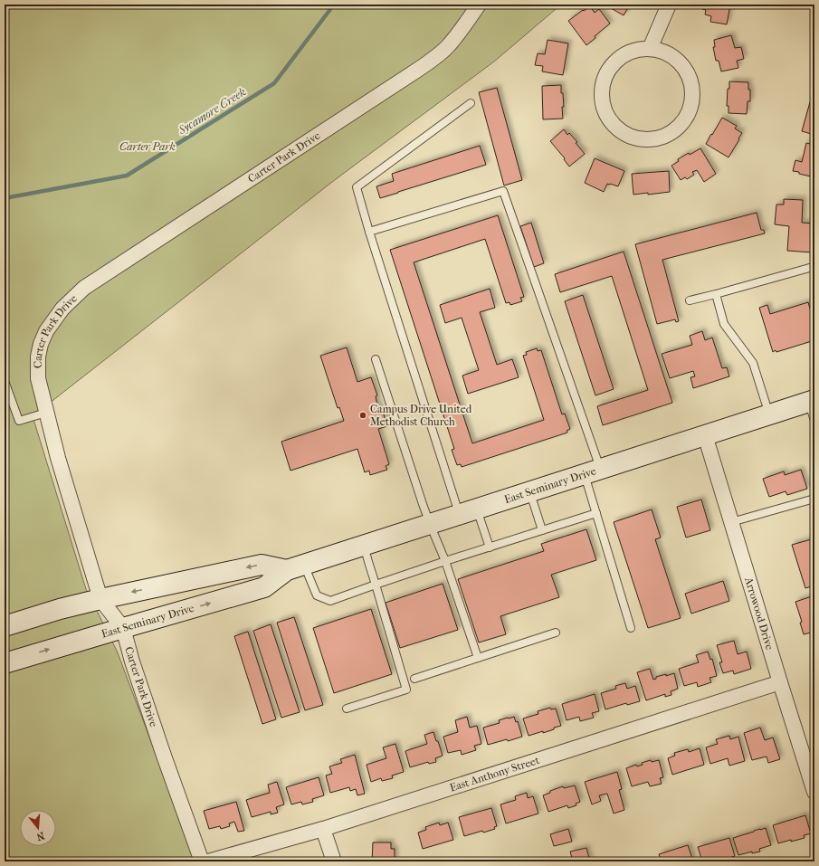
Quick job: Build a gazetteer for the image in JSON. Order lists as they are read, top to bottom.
{
  "streets": {
    "main road": ["East Seminary Drive"],
    "street": ["Carter Park Drive", "Arrowood Drive", "East Anthony Street"]
  },
  "crossings": [
    ["Carter Park Drive", "East Seminary Drive"],
    ["East Seminary Drive", "Arrowood Drive"],
    ["Arrowood Drive", "East Anthony Street"]
  ],
  "water": ["Sycamore Creek"],
  "parks": ["Carter Park"],
  "places": ["Campus Drive United Methodist Church"],
  "north": "bottom"
}
